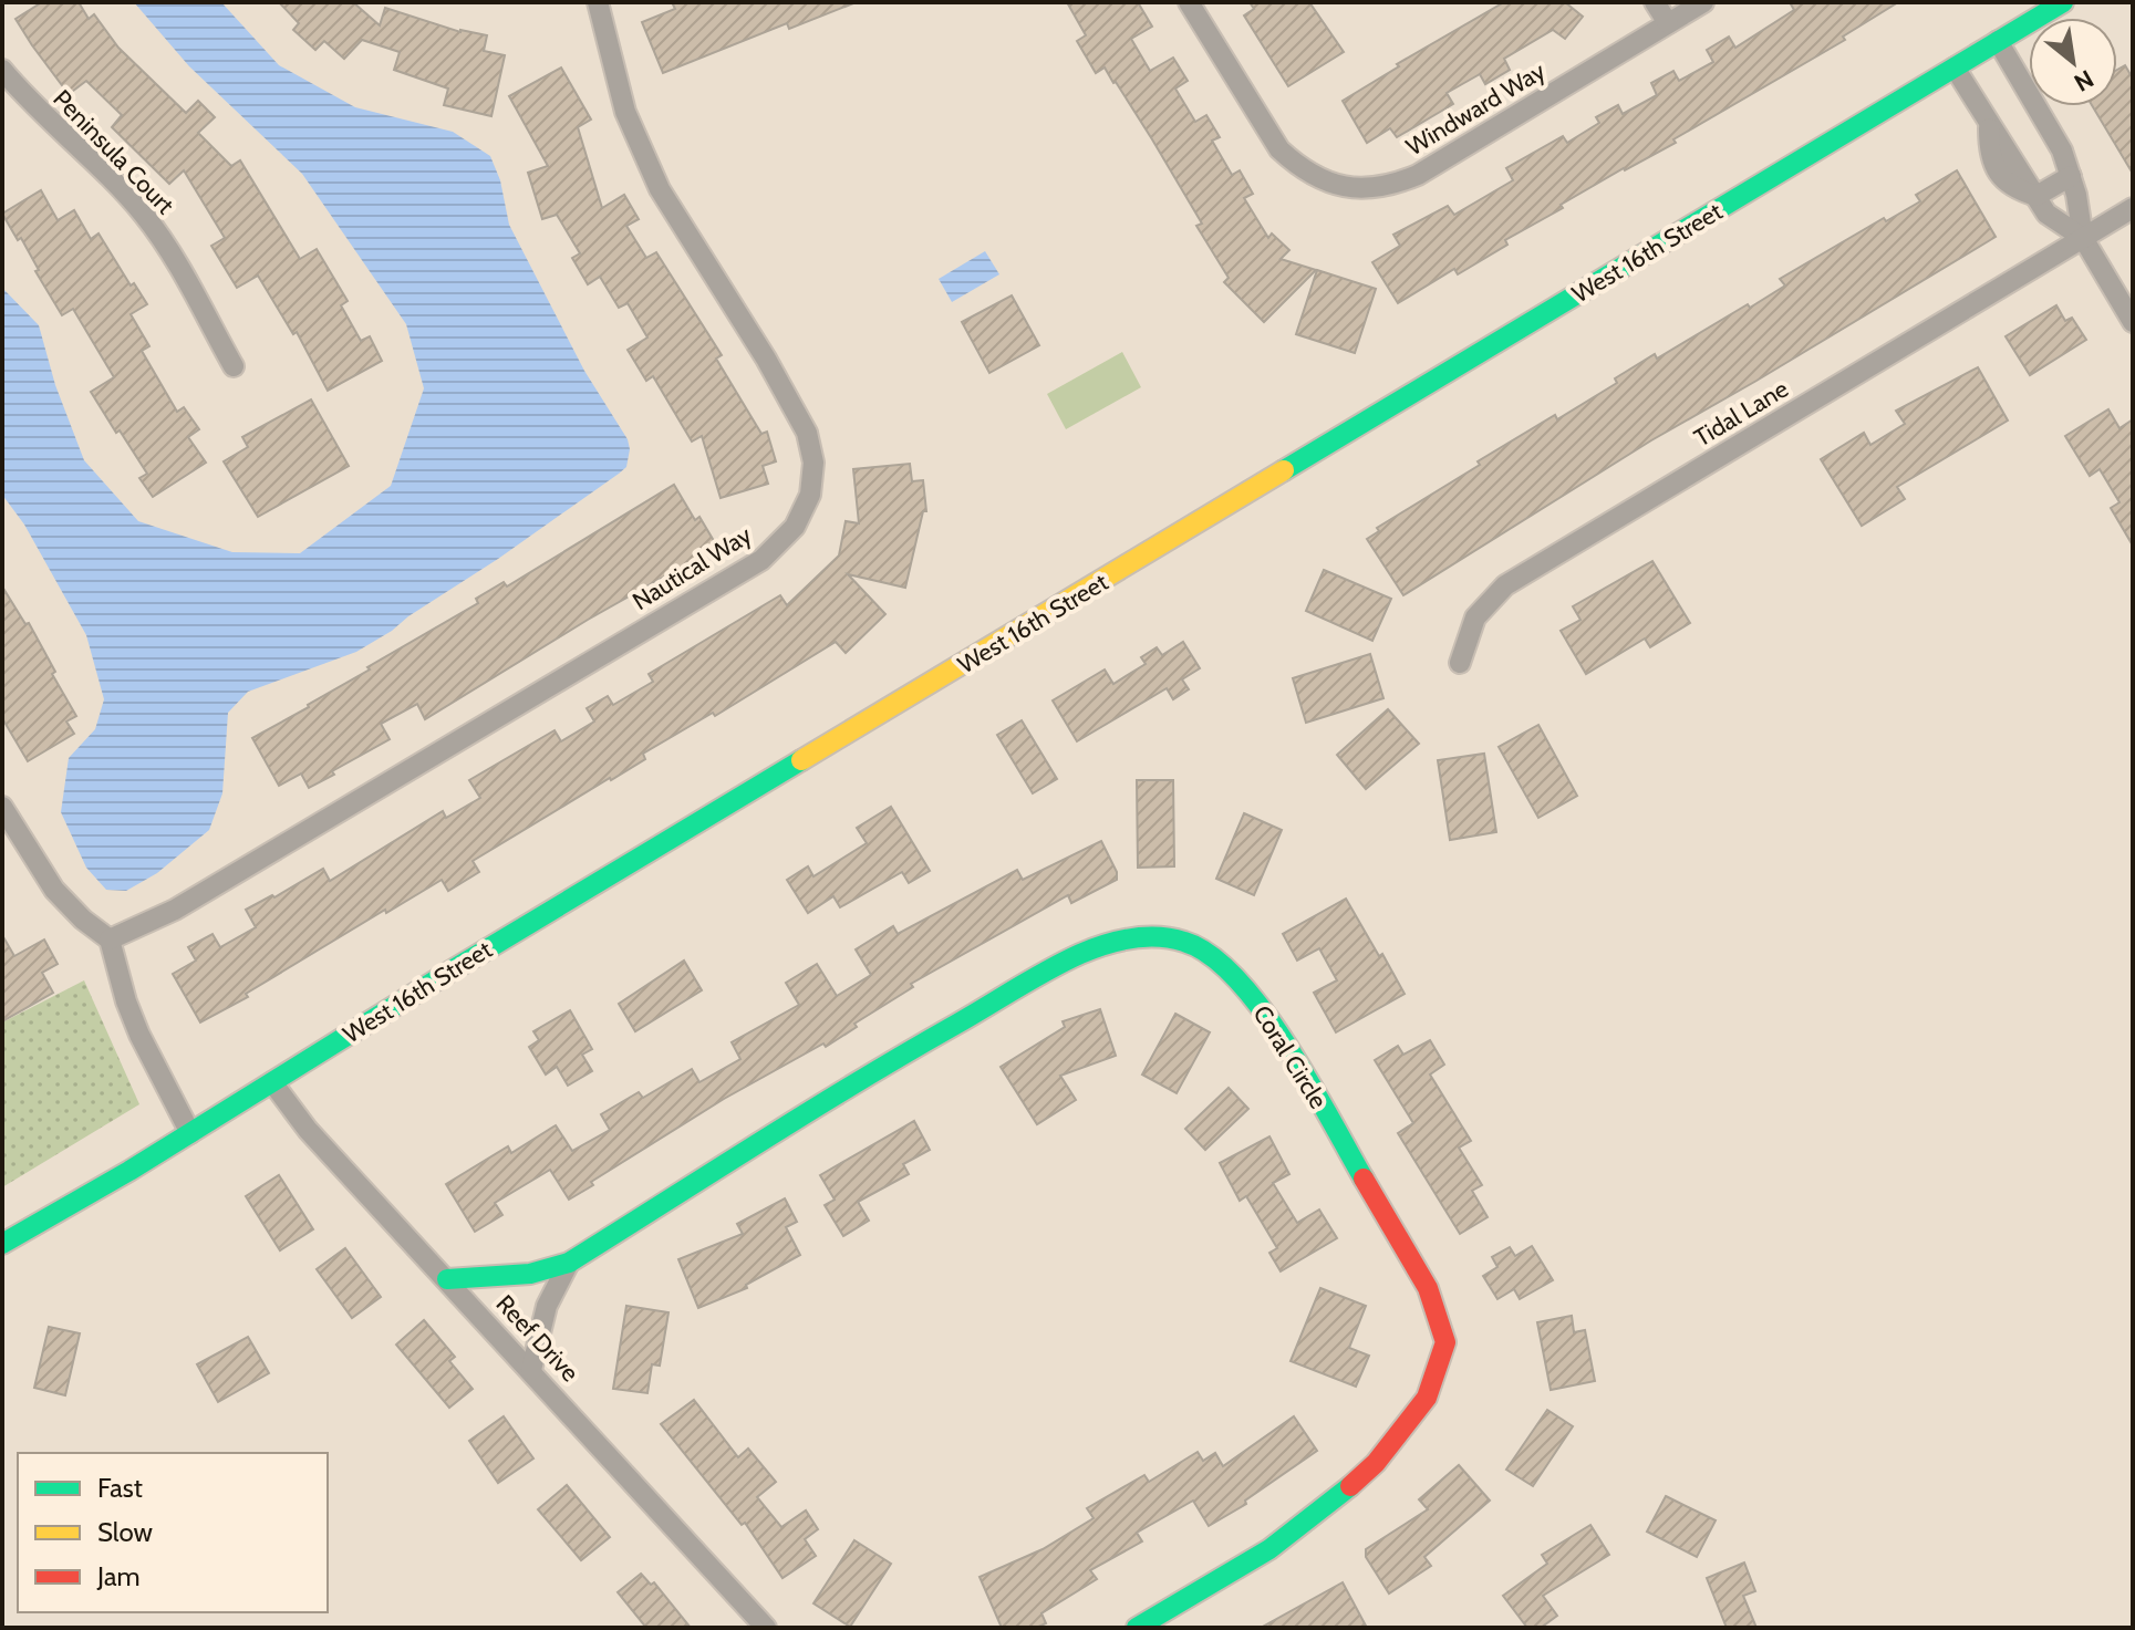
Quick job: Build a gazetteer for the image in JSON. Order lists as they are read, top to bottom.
{
  "streets": {
    "street": [
      "Windward Way",
      "Peninsula Court",
      "West 16th Street",
      "Tidal Lane",
      "Nautical Way",
      "Coral Circle",
      "Reef Drive"
    ]
  },
  "crossings": [
    ["West 16th Street", "Reef Drive"],
    ["Coral Circle", "Reef Drive"]
  ],
  "legend": ["Fast", "Slow", "Jam"],
  "north": "bottom right"
}
